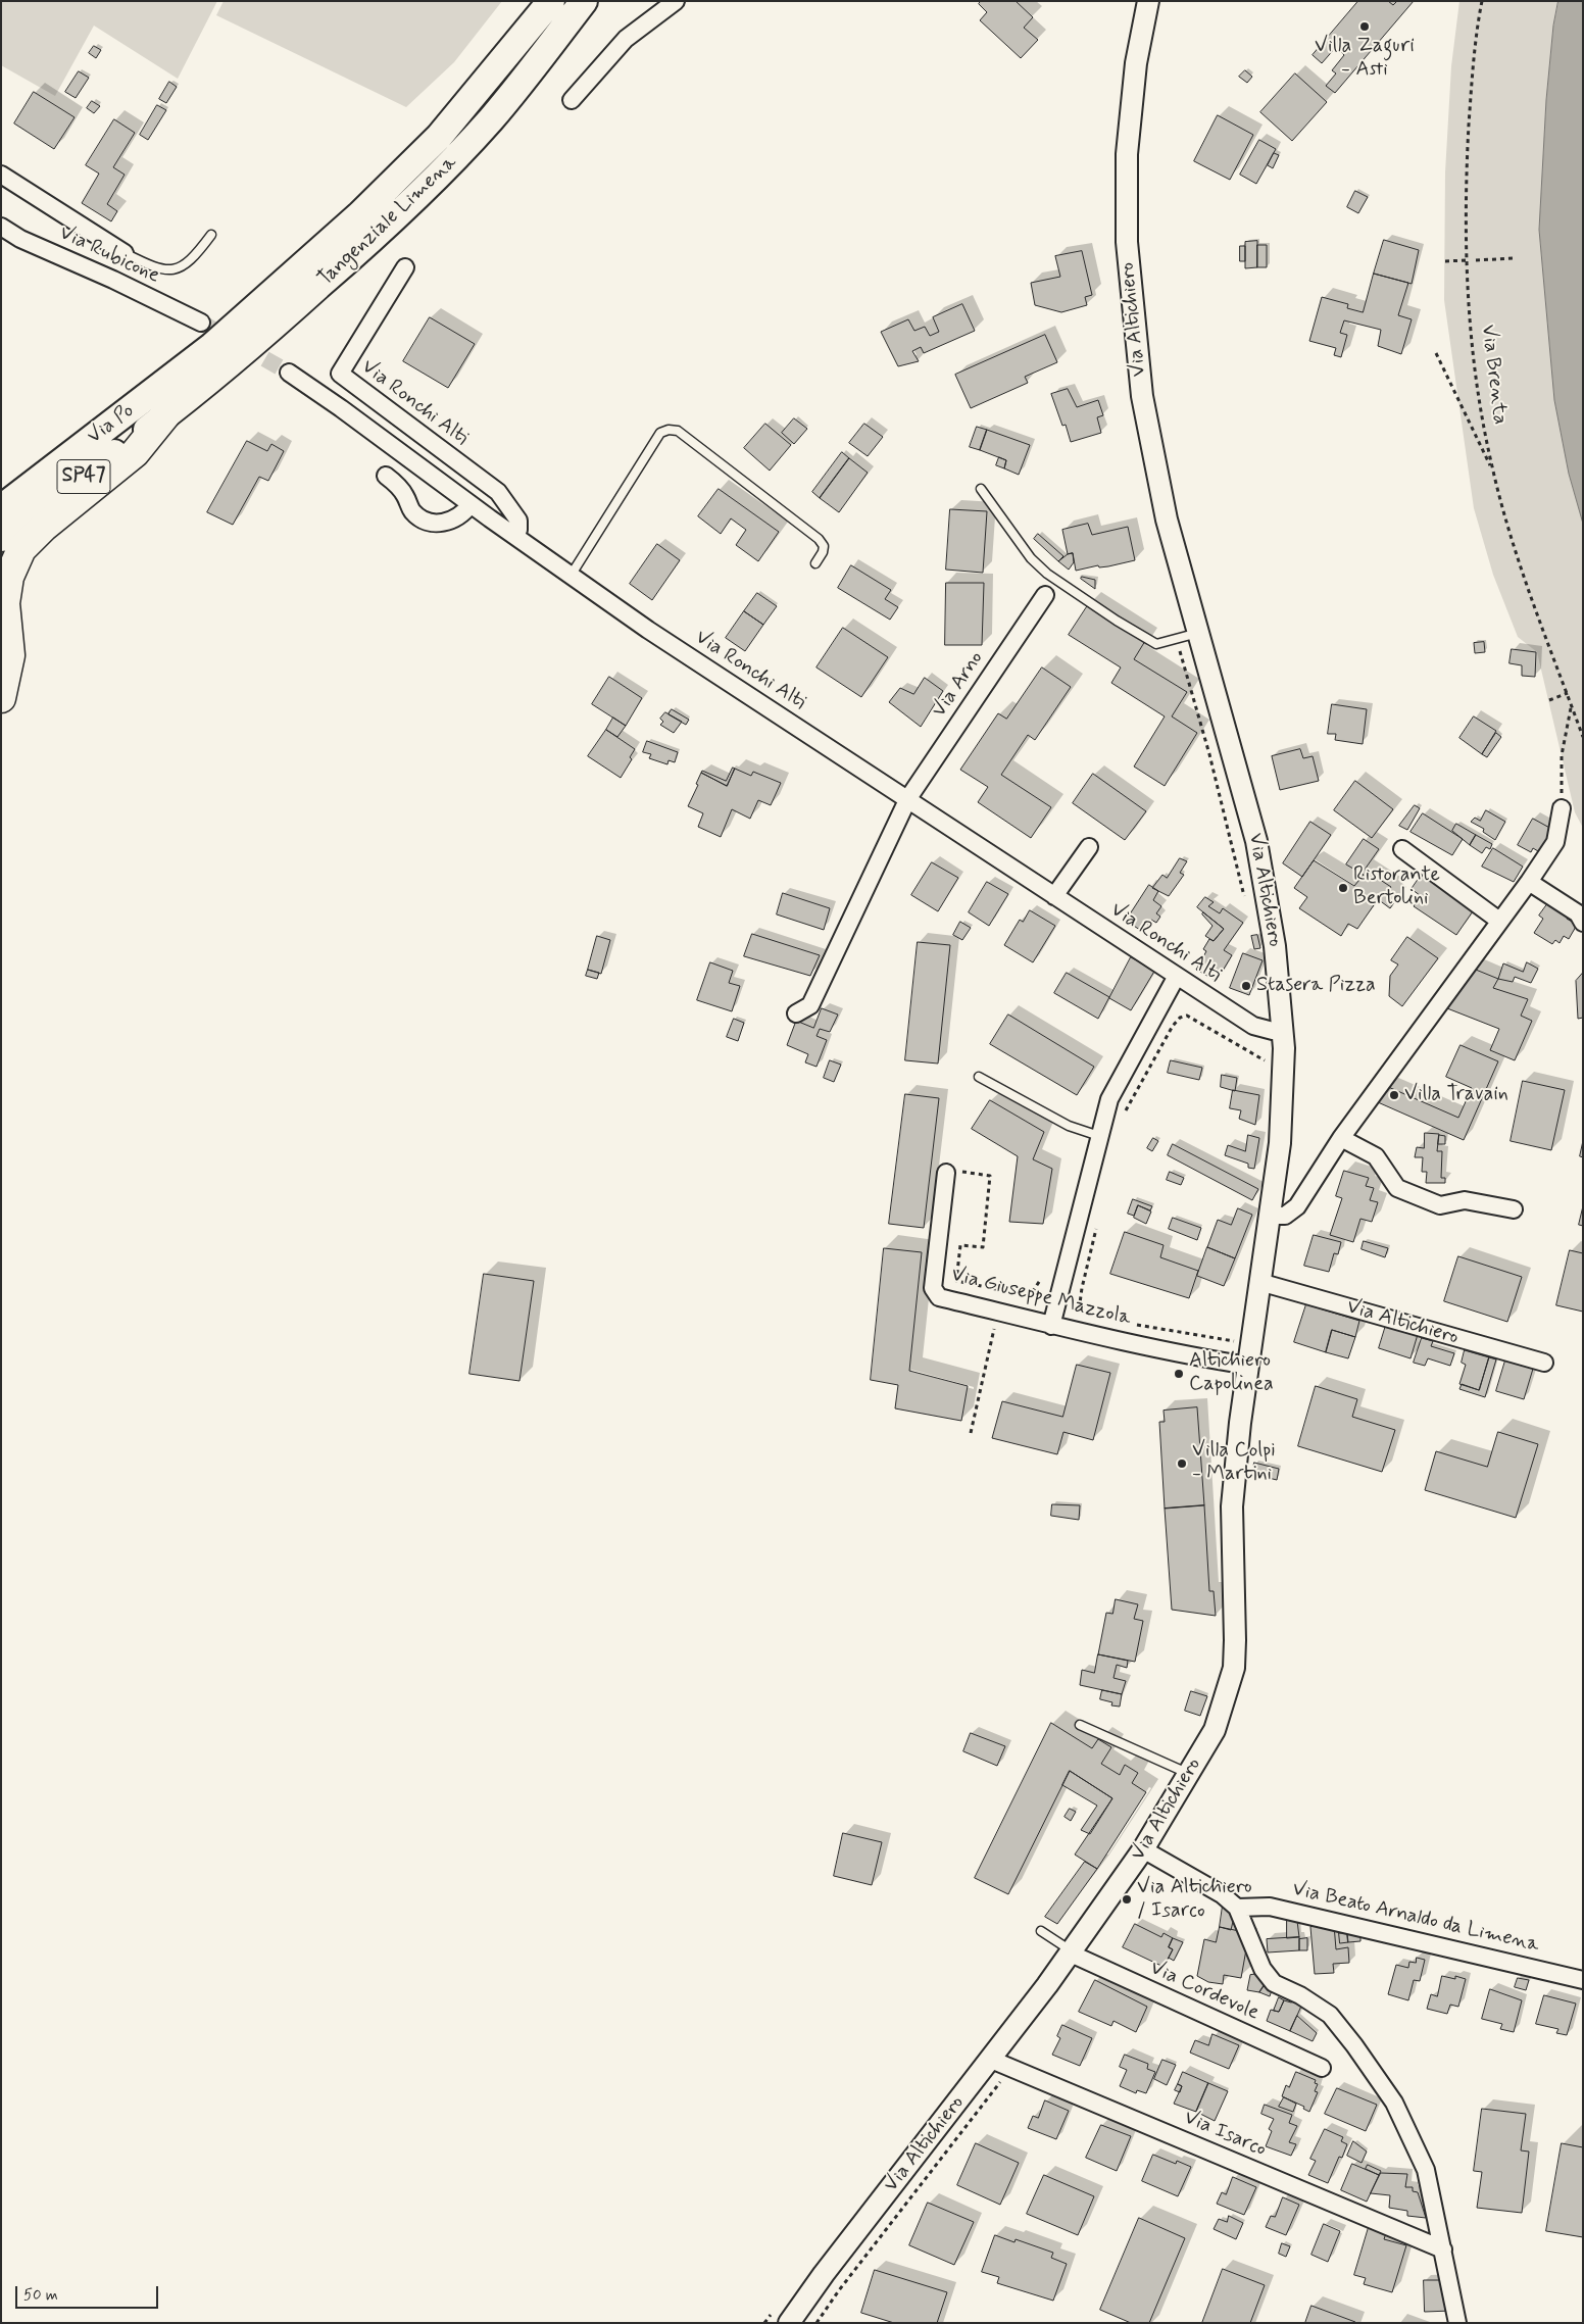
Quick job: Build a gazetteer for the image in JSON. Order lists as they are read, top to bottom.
{
  "streets": {
    "highway": ["Tangenziale Limena", "Via Po", "SP47"],
    "street": [
      "Via Rubicone",
      "Via Altichiero",
      "Via Ronchi Alti",
      "Via Arno",
      "Via Giuseppe Mazzola",
      "Via Beato Arnaldo da Limena",
      "Via Cordevole",
      "Via Isarco"
    ],
    "path": ["Via Brenta"]
  },
  "crossings": [
    ["Tangenziale Limena", "Via Po"],
    ["Via Altichiero", "Via Ronchi Alti"],
    ["Via Altichiero", "Via Giuseppe Mazzola"],
    ["Via Altichiero", "Via Cordevole"],
    ["Via Altichiero", "Via Isarco"],
    ["Via Ronchi Alti", "Via Arno"]
  ],
  "places": [
    "Villa Zaguri - Asti",
    "Ristorante Bertolini",
    "Stasera Pizza",
    "Villa Travain",
    "Altichiero Capolinea",
    "Villa Colpi - Martini",
    "Via Altichiero / Isarco"
  ],
  "scale_bar": "50 m"
}
